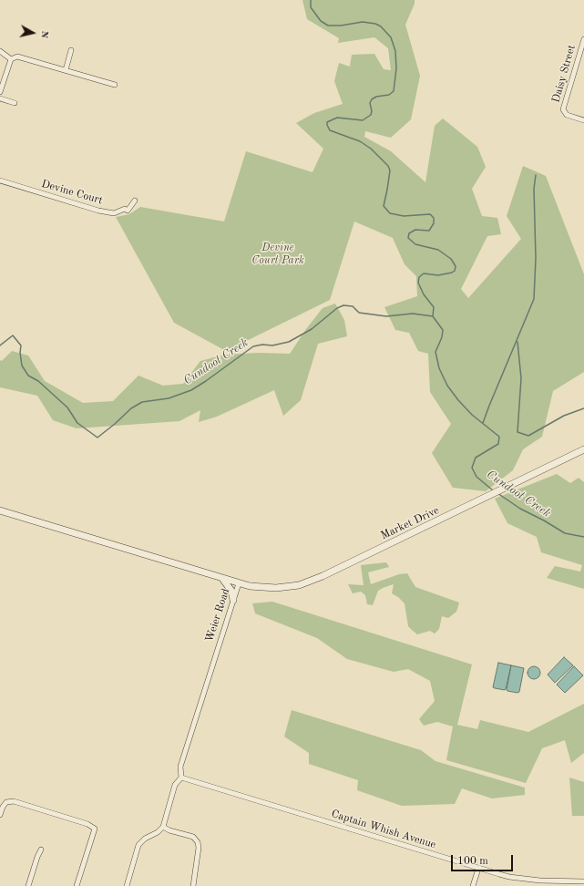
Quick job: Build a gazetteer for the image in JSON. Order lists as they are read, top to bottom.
{
  "streets": {
    "street": [
      "Daisy Street",
      "Devine Court",
      "Market Drive",
      "Weier Road",
      "Captain Whish Avenue"
    ]
  },
  "crossings": [
    ["Market Drive", "Weier Road"],
    ["Weier Road", "Captain Whish Avenue"]
  ],
  "water": ["Cundoot Creek"],
  "parks": ["Devine Court Park"],
  "scale_bar": "100 m",
  "north": "right"
}
